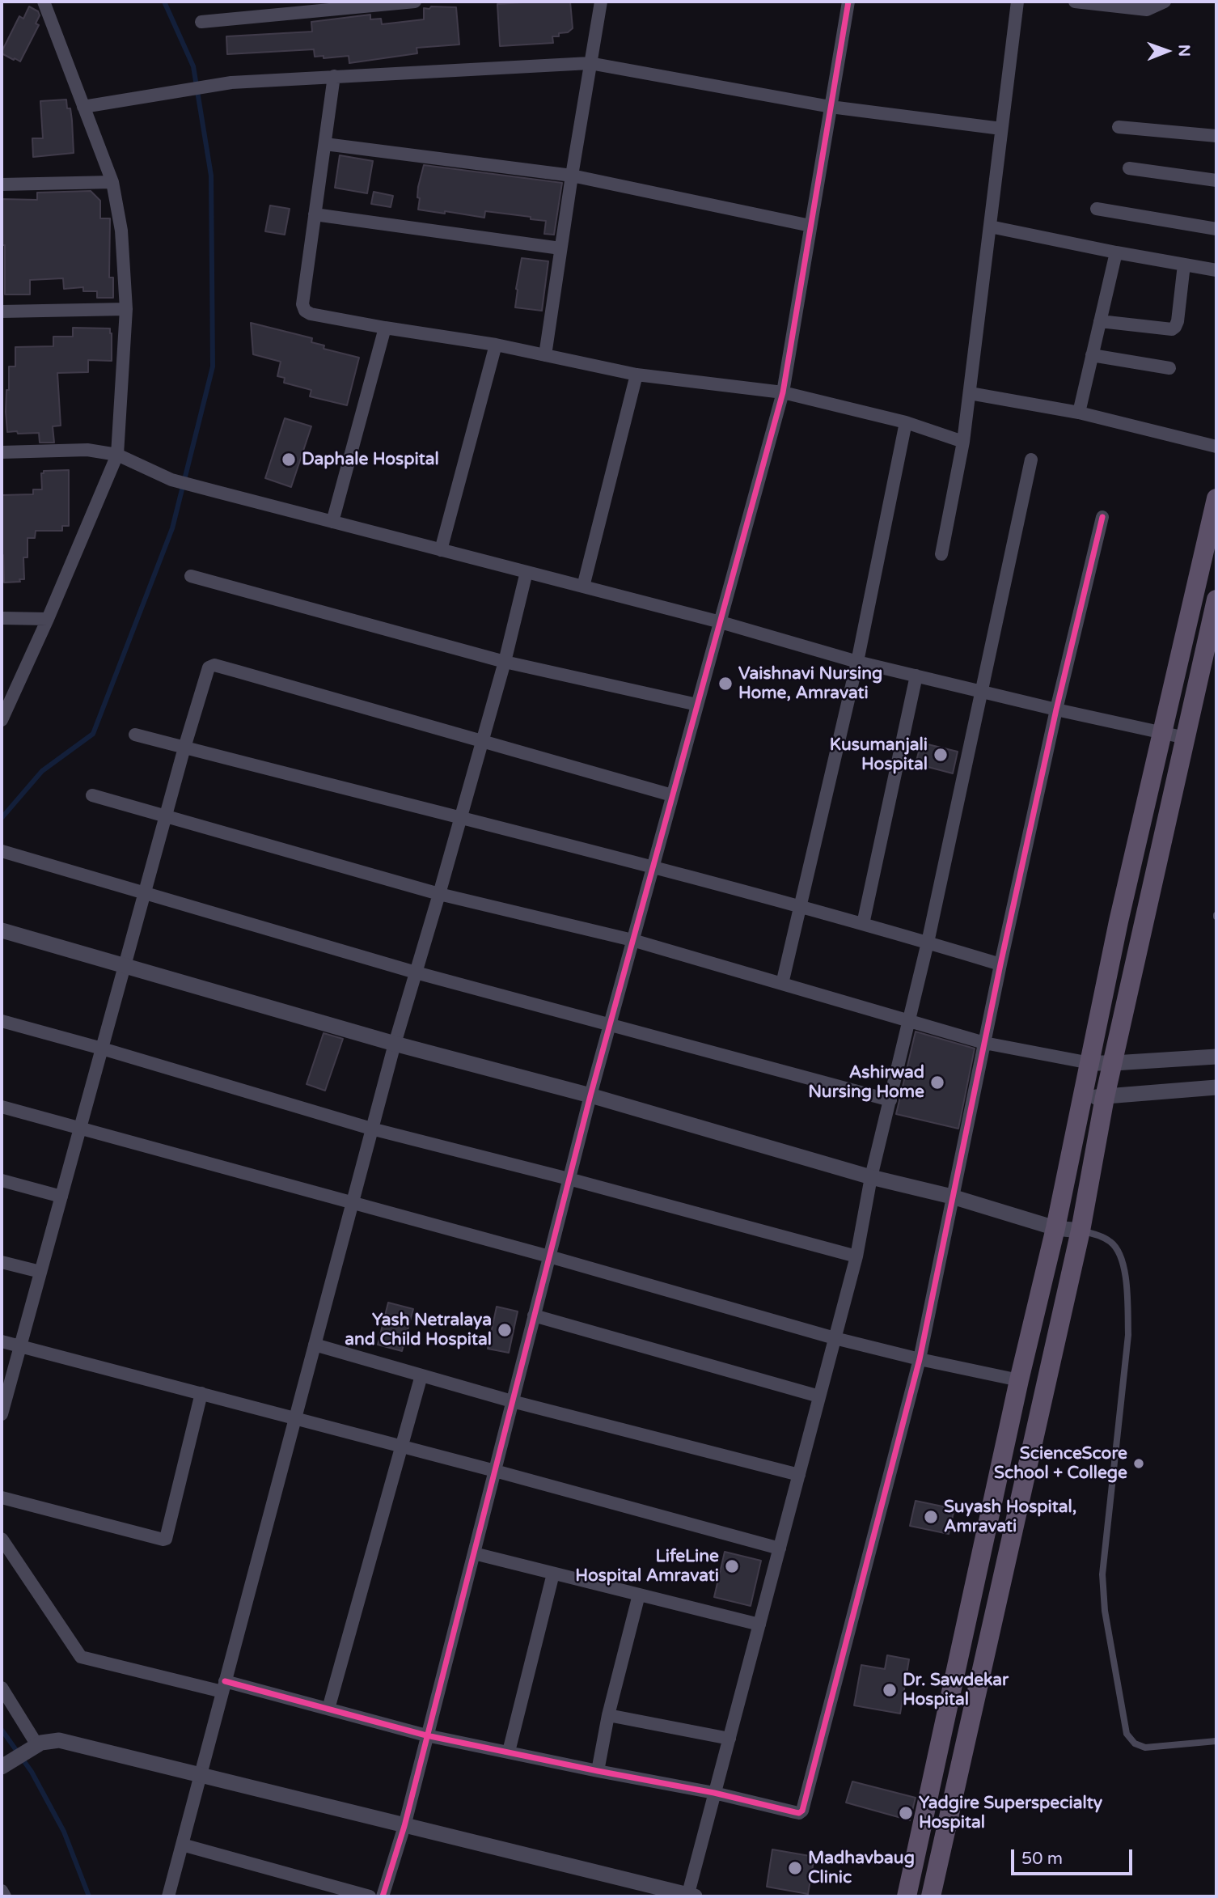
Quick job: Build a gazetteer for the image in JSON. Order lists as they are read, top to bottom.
{
  "places": [
    "Daphale Hospital",
    "Vaishnavi Nursing Home, Amravati",
    "Kusumanjali Hospital",
    "Ashirwad Nursing Home",
    "Yash Netralaya and Child Hospital",
    "ScienceScore School + College",
    "Suyash Hospital, Amravati",
    "LifeLine Hospital Amravati",
    "Dr. Sawdekar Hospital",
    "Yadgire Superspecialty Hospital",
    "Madhavbaug Clinic"
  ],
  "scale_bar": "50 m",
  "north": "right"
}
